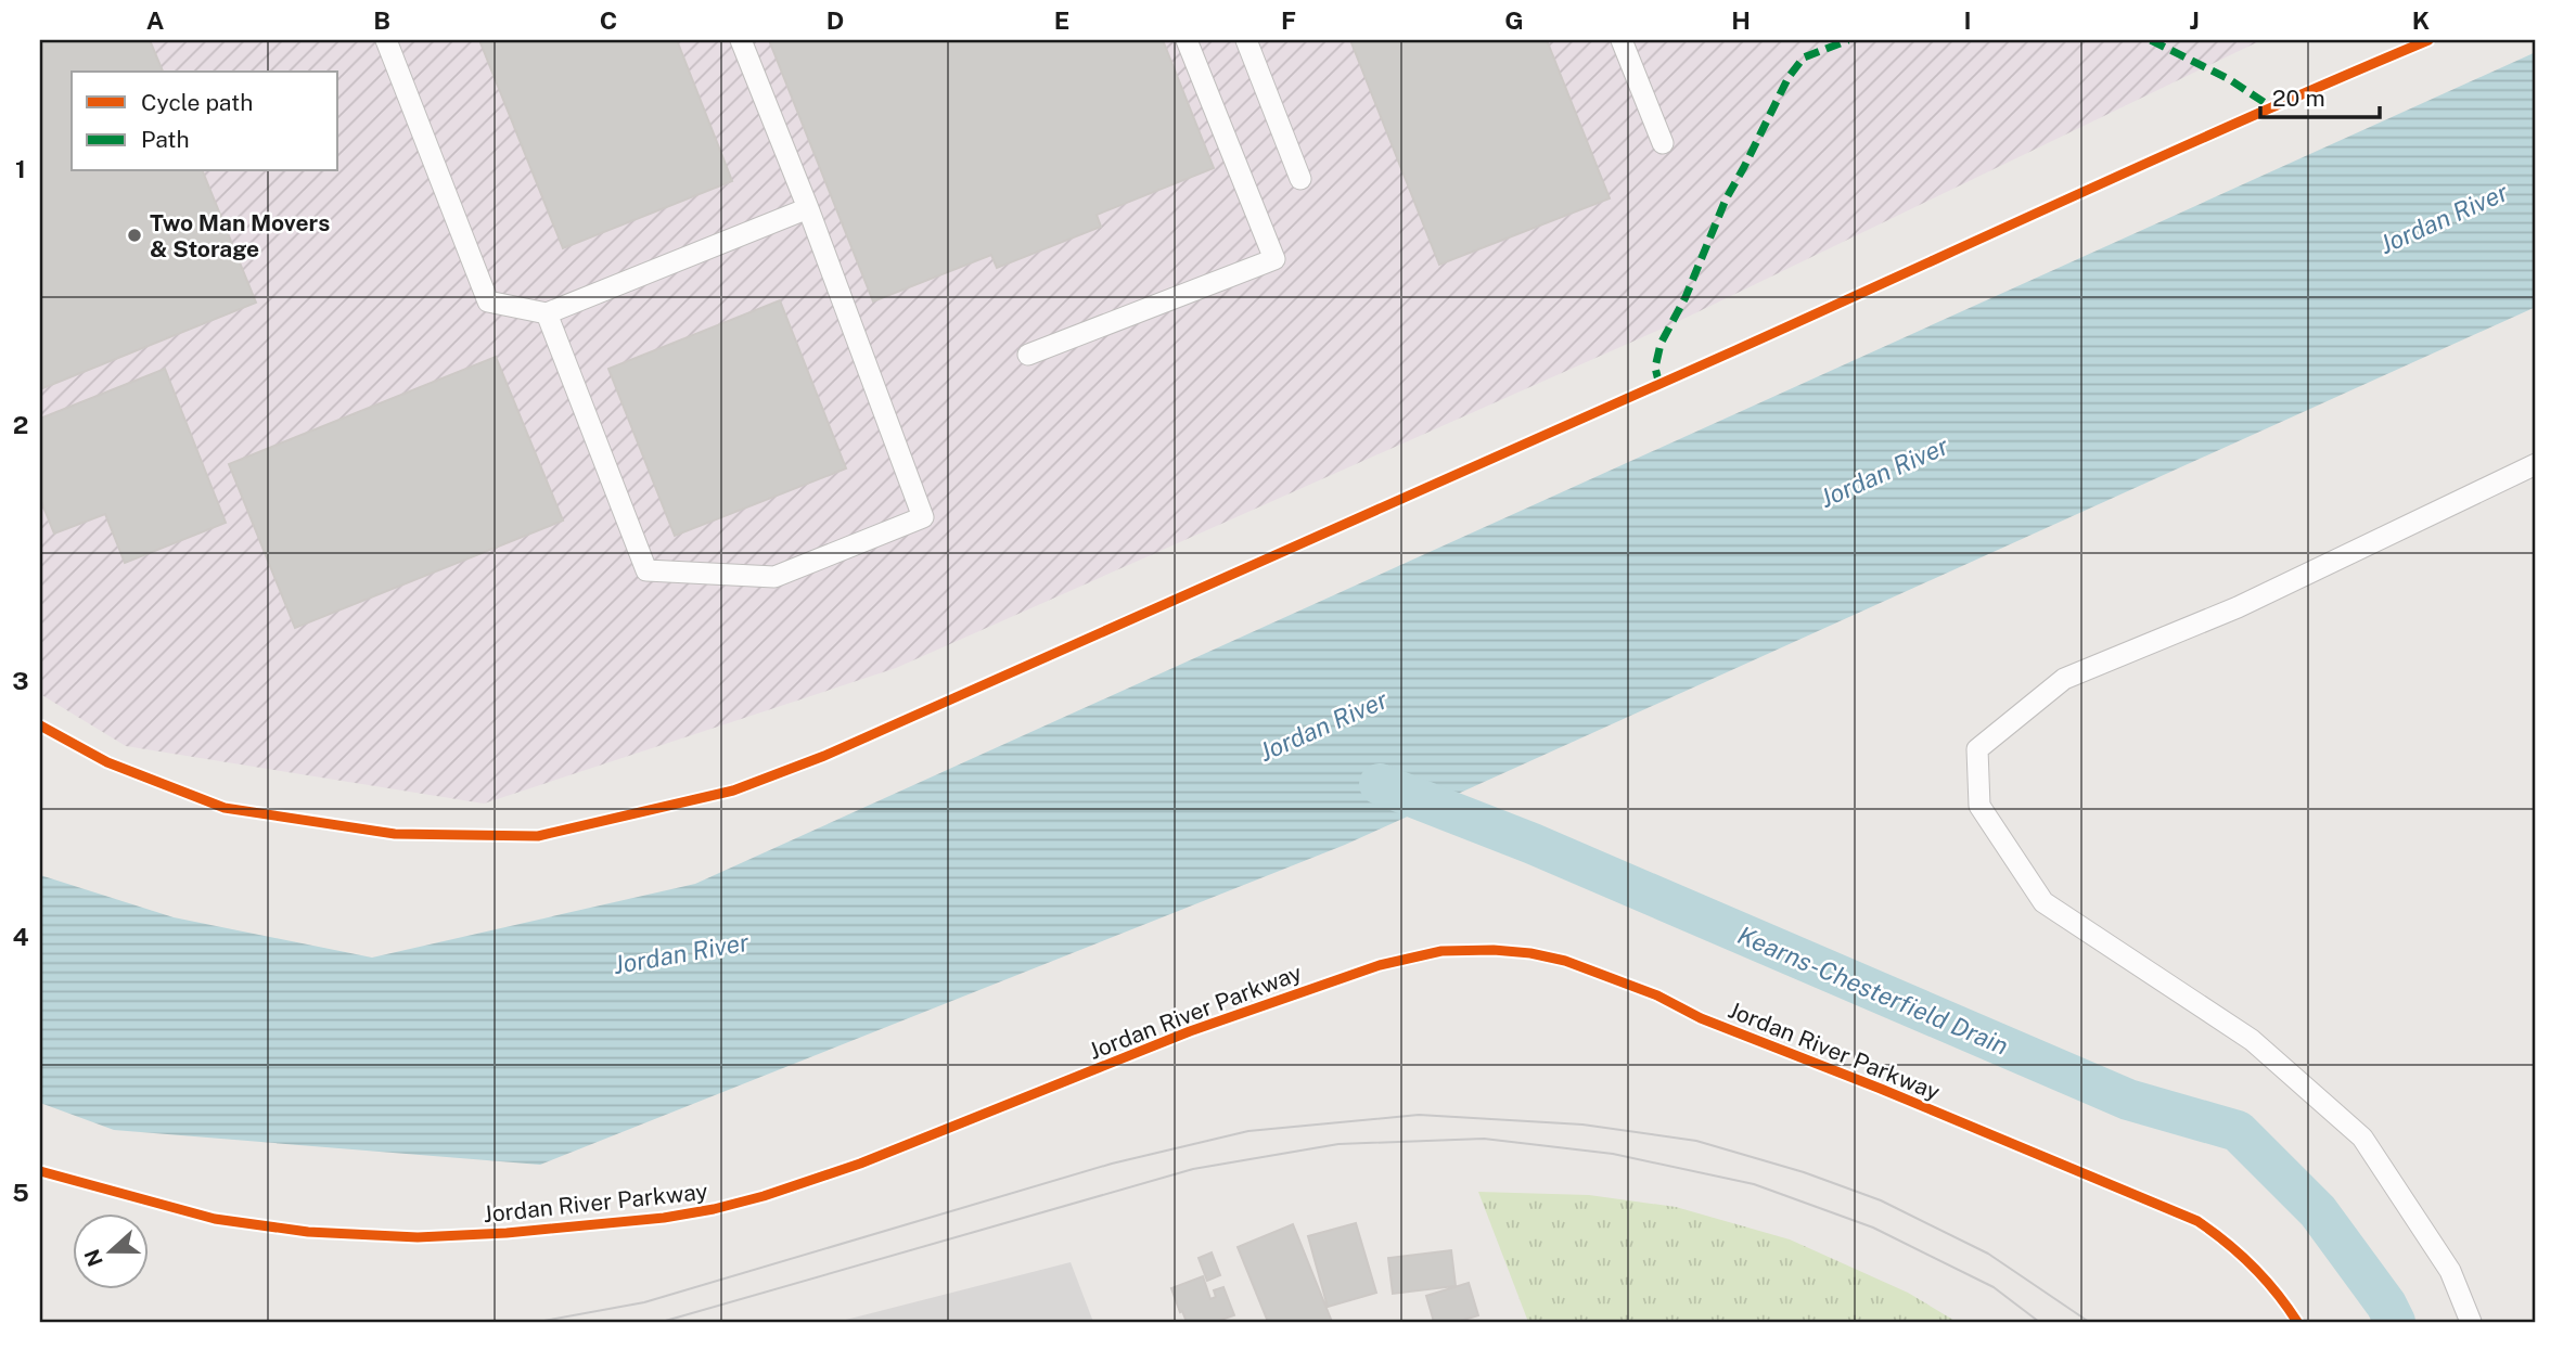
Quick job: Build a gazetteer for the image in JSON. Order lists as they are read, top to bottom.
{
  "streets": {
    "cycle path": ["Jordan River Parkway"]
  },
  "water": ["Jordan River", "Kearns-Chesterfield Drain"],
  "places": ["Two Man Movers & Storage"],
  "legend": ["Cycle path", "Path"],
  "scale_bar": "20 m",
  "north": "left",
  "grid": {
    "columns": [
      "A",
      "B",
      "C",
      "D",
      "E",
      "F",
      "G",
      "H",
      "I",
      "J",
      "K"
    ],
    "rows": [
      "1",
      "2",
      "3",
      "4",
      "5"
    ]
  }
}
